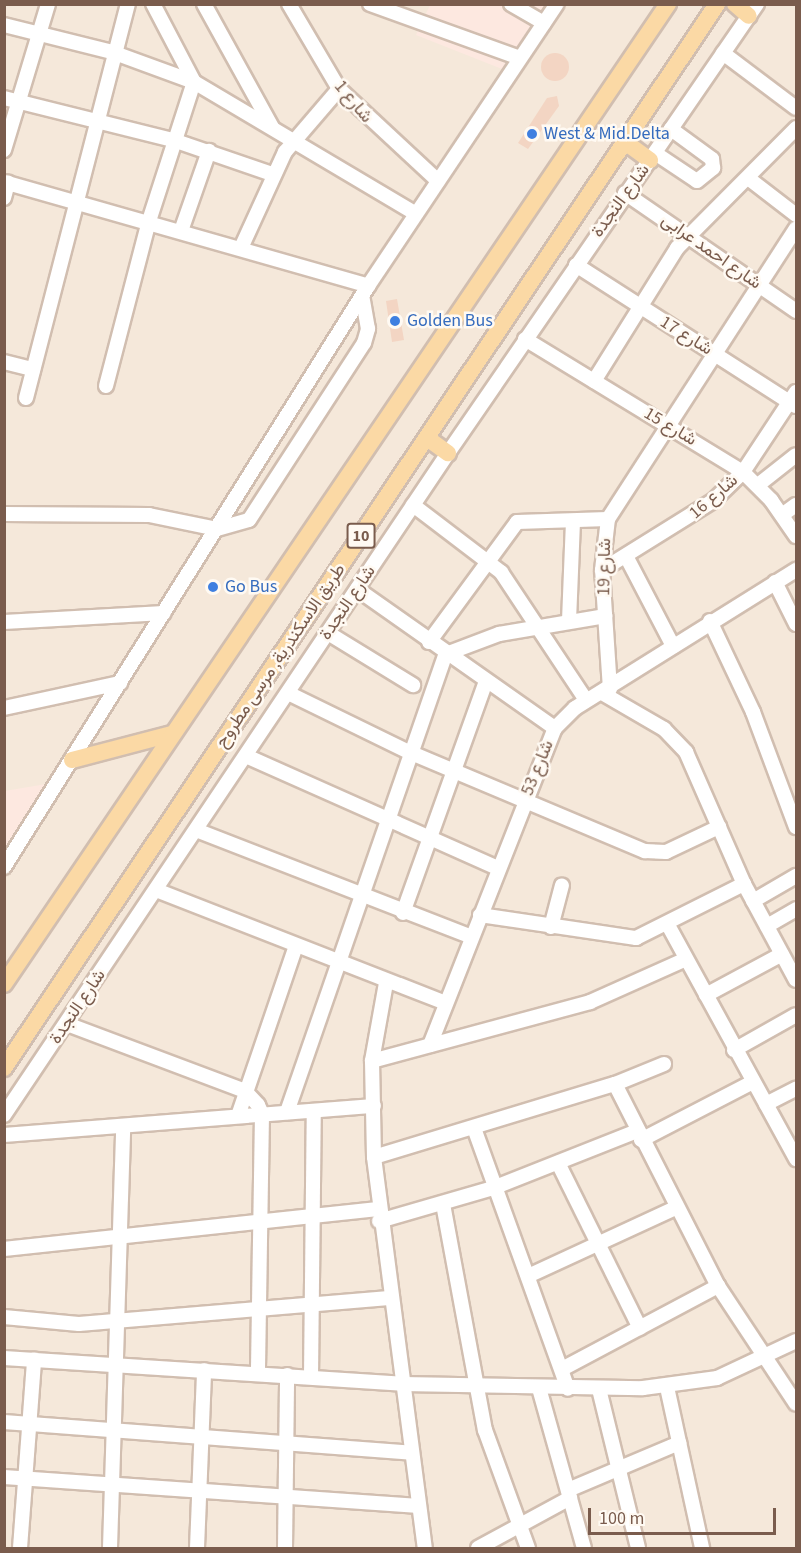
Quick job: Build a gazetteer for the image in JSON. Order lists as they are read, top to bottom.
{
  "streets": {
    "main road": ["10", "طريق الاسكندرية, مرسى مطروح"],
    "street": [
      "شارع 1",
      "شارع النجدة",
      "شارع احمد عرابى",
      "شارع 17",
      "شارع 15",
      "شارع 16",
      "شارع 19",
      "شارع 53"
    ]
  },
  "crossings": [
    ["شارع النجدة", "شارع احمد عرابى"],
    ["شارع النجدة", "شارع 17"],
    ["شارع النجدة", "شارع 15"],
    ["شارع احمد عرابى", "شارع 19"],
    ["شارع 17", "شارع 16"],
    ["شارع 17", "شارع 19"],
    ["شارع 15", "شارع 16"],
    ["شارع 15", "شارع 19"],
    ["شارع 16", "شارع 19"],
    ["شارع 19", "شارع 53"]
  ],
  "places": ["West & Mid.Delta", "Golden Bus", "Go Bus"],
  "scale_bar": "100 m"
}
